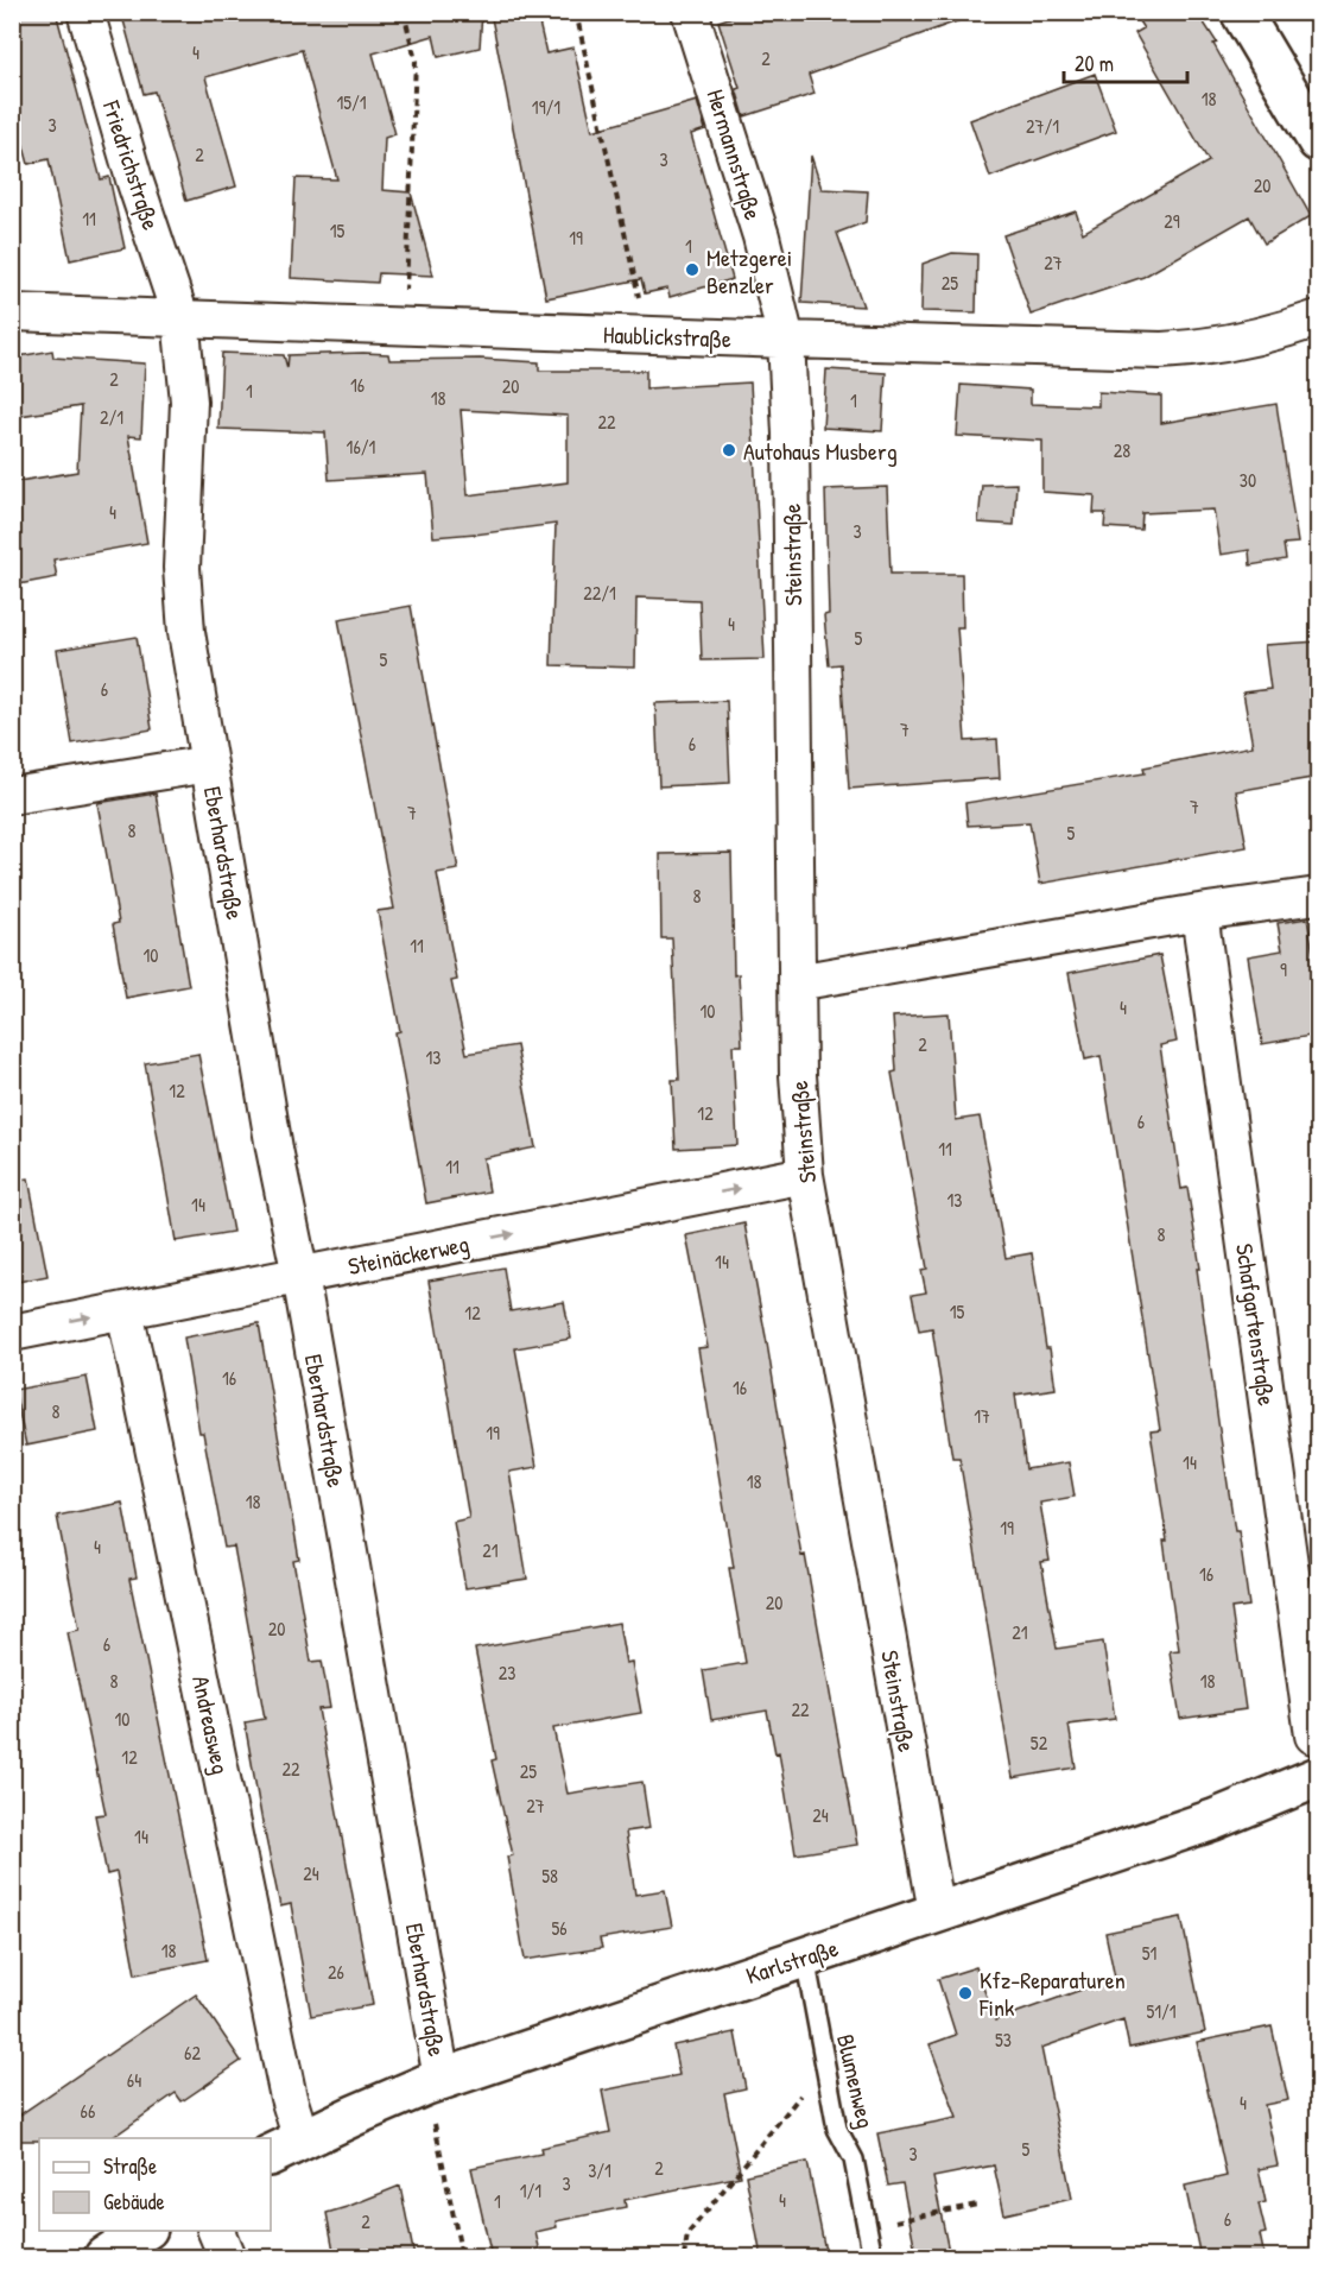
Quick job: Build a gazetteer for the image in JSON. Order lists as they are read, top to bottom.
{
  "streets": {
    "main road": ["Karlstraße"],
    "street": [
      "Hermannstraße",
      "Friedrichstraße",
      "Haublickstraße",
      "Steinstraße",
      "Eberhardstraße",
      "Steinäckerweg",
      "Schafgartenstraße",
      "Andreasweg"
    ],
    "lane": ["Blumenweg"]
  },
  "crossings": [
    ["Hermannstraße", "Haublickstraße"],
    ["Hermannstraße", "Steinstraße"],
    ["Friedrichstraße", "Haublickstraße"],
    ["Friedrichstraße", "Eberhardstraße"],
    ["Haublickstraße", "Steinstraße"],
    ["Haublickstraße", "Eberhardstraße"],
    ["Steinstraße", "Steinäckerweg"],
    ["Steinstraße", "Karlstraße"],
    ["Eberhardstraße", "Steinäckerweg"],
    ["Eberhardstraße", "Karlstraße"],
    ["Steinäckerweg", "Andreasweg"],
    ["Andreasweg", "Karlstraße"],
    ["Karlstraße", "Blumenweg"]
  ],
  "one_way": ["Steinäckerweg"],
  "places": ["Metzgerei Benzler", "Autohaus Musberg", "Kfz-Reparaturen Fink"],
  "house_numbers": [
    "4",
    "2",
    "18",
    "15/1",
    "19/1",
    "3",
    "27/1",
    "2",
    "3",
    "20",
    "11",
    "29",
    "15",
    "19",
    "1",
    "27",
    "25",
    "2",
    "16",
    "20",
    "1",
    "18",
    "1",
    "2/1",
    "22",
    "16/1",
    "28",
    "30",
    "4",
    "3",
    "22/1",
    "4",
    "5",
    "5",
    "6",
    "7",
    "6",
    "7",
    "7",
    "8",
    "5",
    "8",
    "11",
    "10",
    "9",
    "4",
    "10",
    "2",
    "13",
    "12",
    "12",
    "6",
    "11",
    "11",
    "13",
    "14",
    "8",
    "14",
    "15",
    "12",
    "16",
    "16",
    "8",
    "17",
    "19",
    "14",
    "18",
    "18",
    "19",
    "4",
    "21",
    "16",
    "20",
    "20",
    "21",
    "6",
    "23",
    "8",
    "18",
    "22",
    "10",
    "52",
    "12",
    "22",
    "25",
    "27",
    "24",
    "14",
    "24",
    "58",
    "56",
    "18",
    "51",
    "26",
    "51/1",
    "53",
    "62",
    "64",
    "4",
    "66",
    "5",
    "3",
    "2",
    "3/1",
    "3",
    "1/1",
    "4",
    "1",
    "6",
    "2"
  ],
  "legend": ["Straße", "Gebäude"],
  "scale_bar": "20 m"
}
